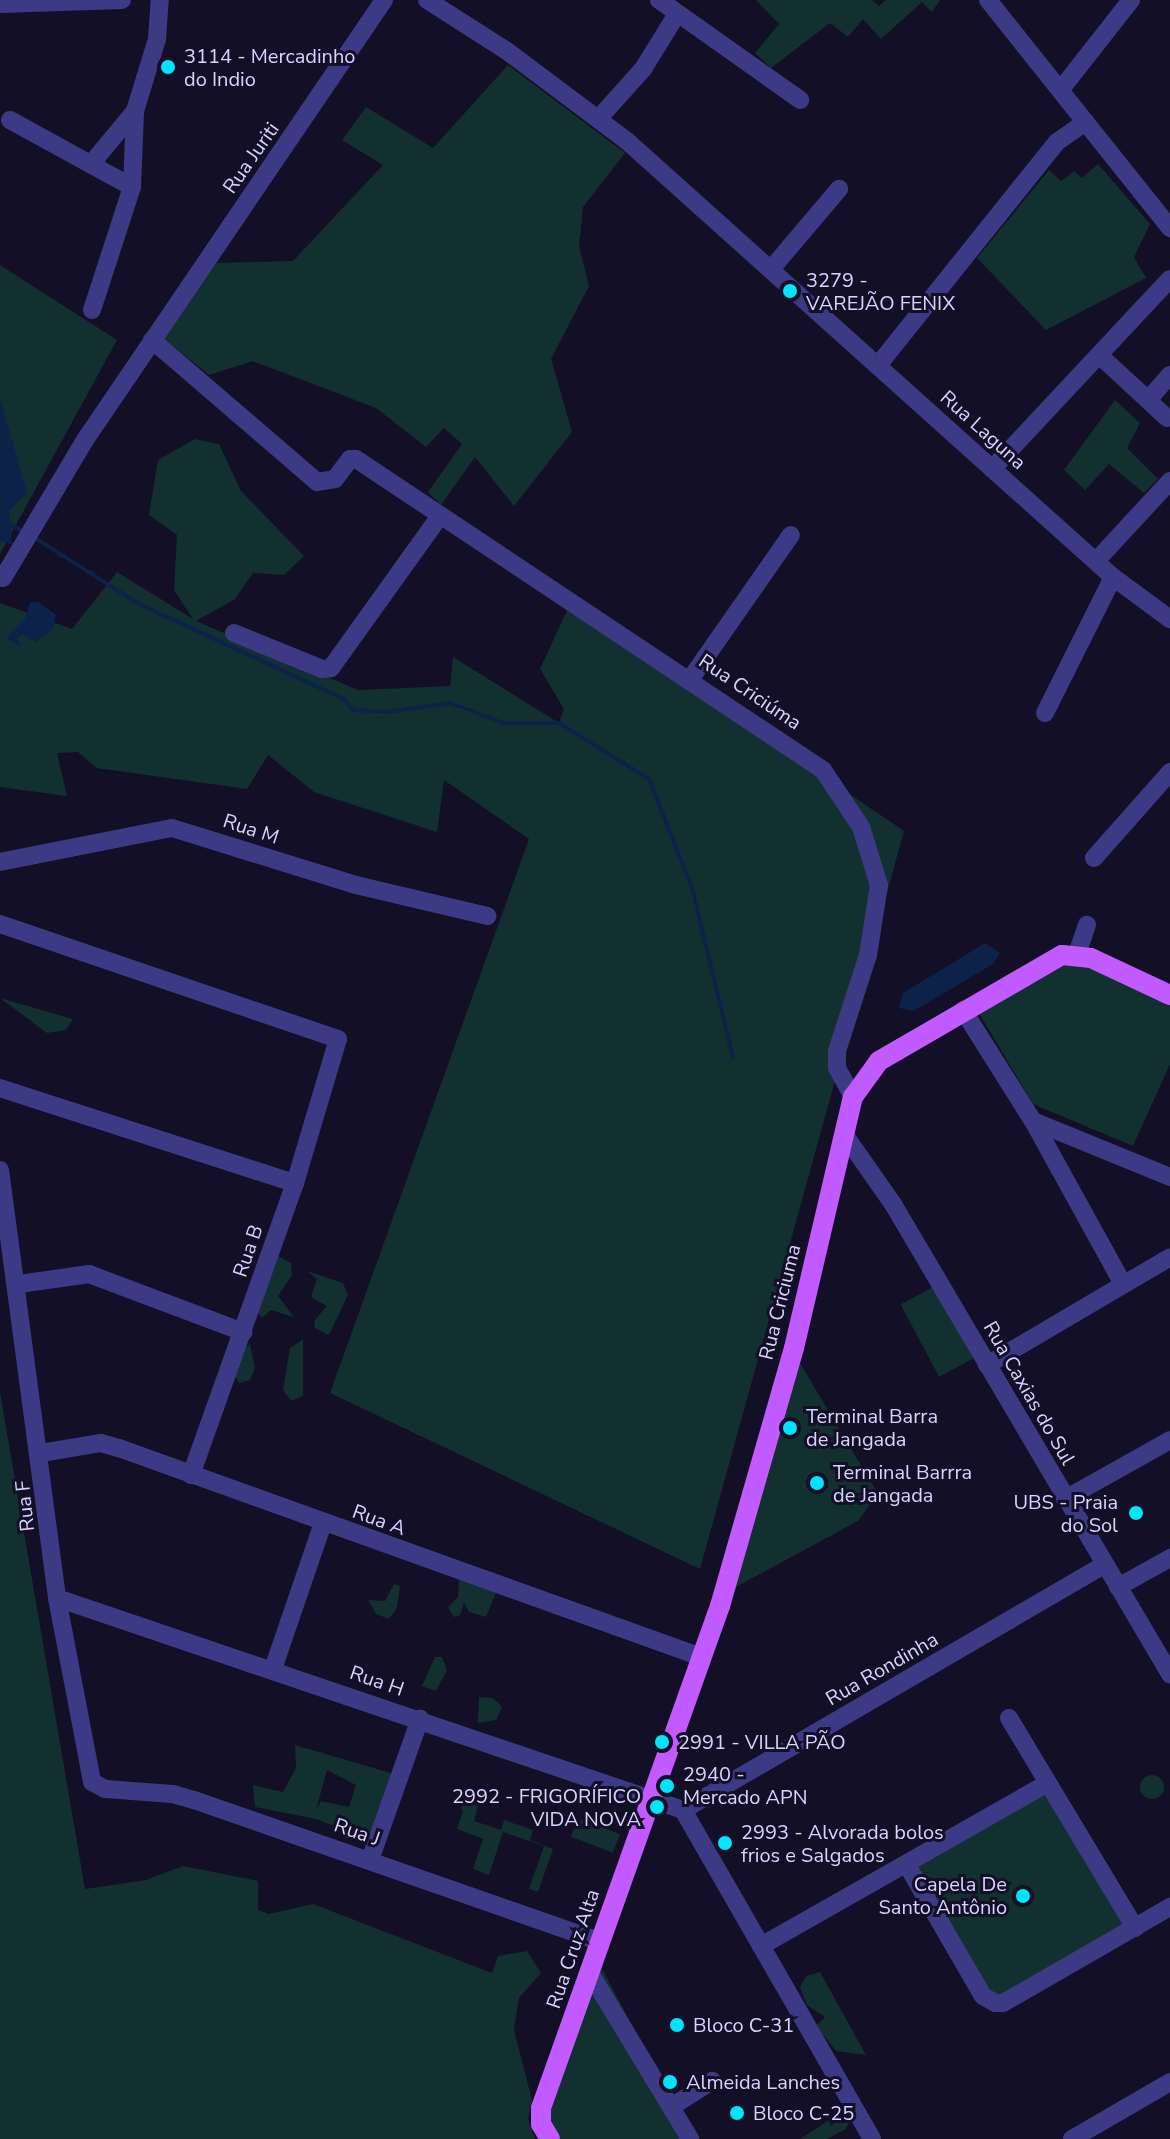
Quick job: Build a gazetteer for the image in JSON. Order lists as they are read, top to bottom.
{
  "streets": {
    "main road": ["Rua Criciuma", "Rua Cruz Alta"],
    "street": [
      "Rua Juriti",
      "Rua Laguna",
      "Rua Criciúma",
      "Rua M",
      "Rua B",
      "Rua Caxias do Sul",
      "Rua F",
      "Rua A",
      "Rua Rondinha",
      "Rua H",
      "Rua J"
    ]
  },
  "crossings": [
    ["Rua Juriti", "Rua Criciúma"],
    ["Rua Criciúma", "Rua Criciuma"],
    ["Rua B", "Rua A"],
    ["Rua Criciuma", "Rua Caxias do Sul"],
    ["Rua Criciuma", "Rua A"],
    ["Rua Criciuma", "Rua Cruz Alta"],
    ["Rua Caxias do Sul", "Rua Rondinha"],
    ["Rua F", "Rua A"],
    ["Rua F", "Rua H"],
    ["Rua F", "Rua J"],
    ["Rua Rondinha", "Rua H"],
    ["Rua H", "Rua Cruz Alta"],
    ["Rua J", "Rua Cruz Alta"]
  ],
  "places": [
    "3114 - Mercadinho do Indio",
    "3279 - VAREJÃO FENIX",
    "Terminal Barra de Jangada",
    "Terminal Barrra de Jangada",
    "UBS - Praia do Sol",
    "2991 - VILLA PÃO",
    "2940 - Mercado APN",
    "2992 - FRIGORÍFICO VIDA NOVA",
    "2993 - Alvorada bolos frios e Salgados",
    "Capela De Santo Antônio",
    "Bloco C-31",
    "Almeida Lanches",
    "Bloco C-25"
  ]
}
